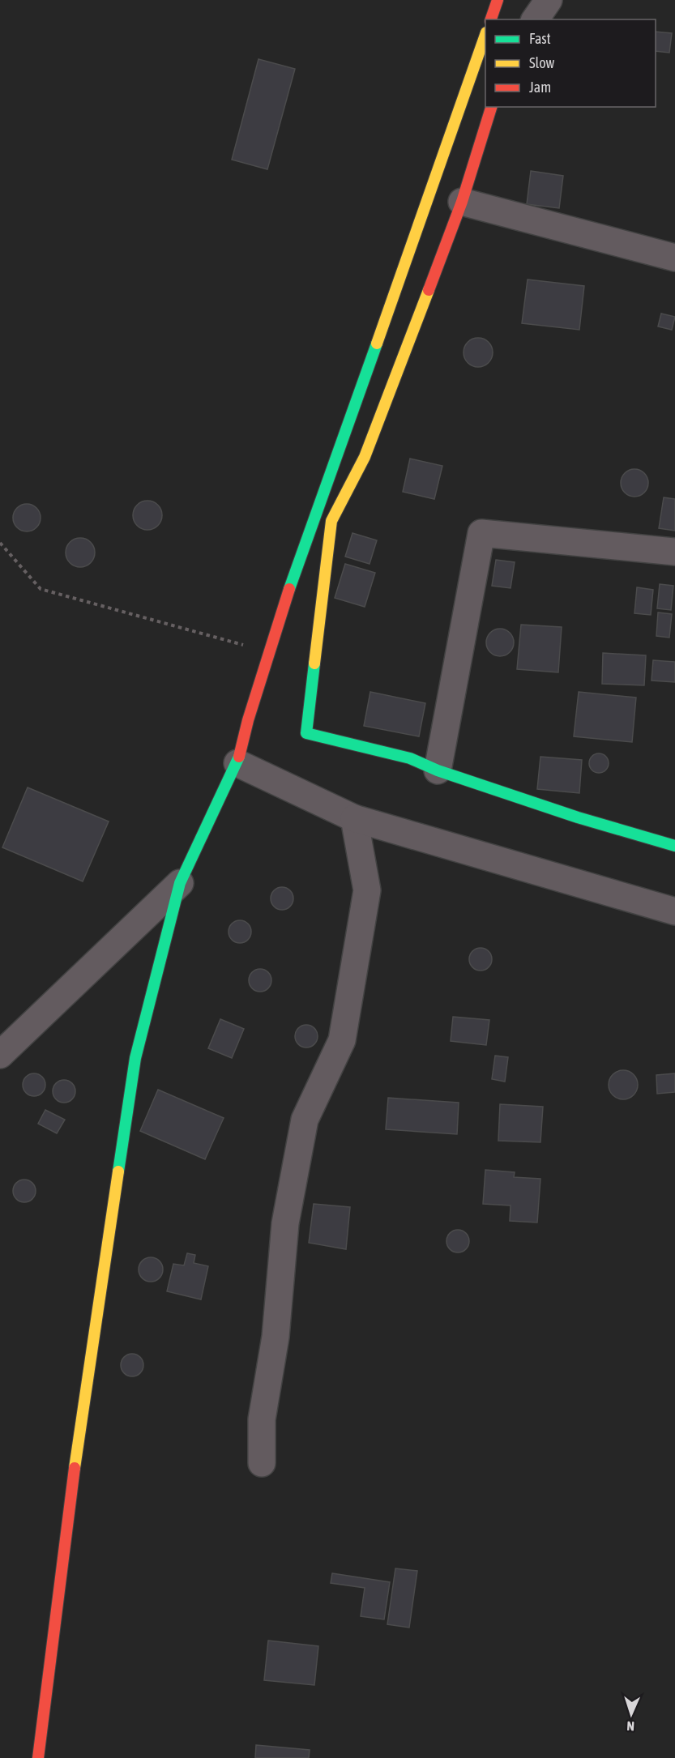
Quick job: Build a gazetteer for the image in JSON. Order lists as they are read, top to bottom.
{
  "legend": ["Fast", "Slow", "Jam"],
  "north": "bottom"
}
